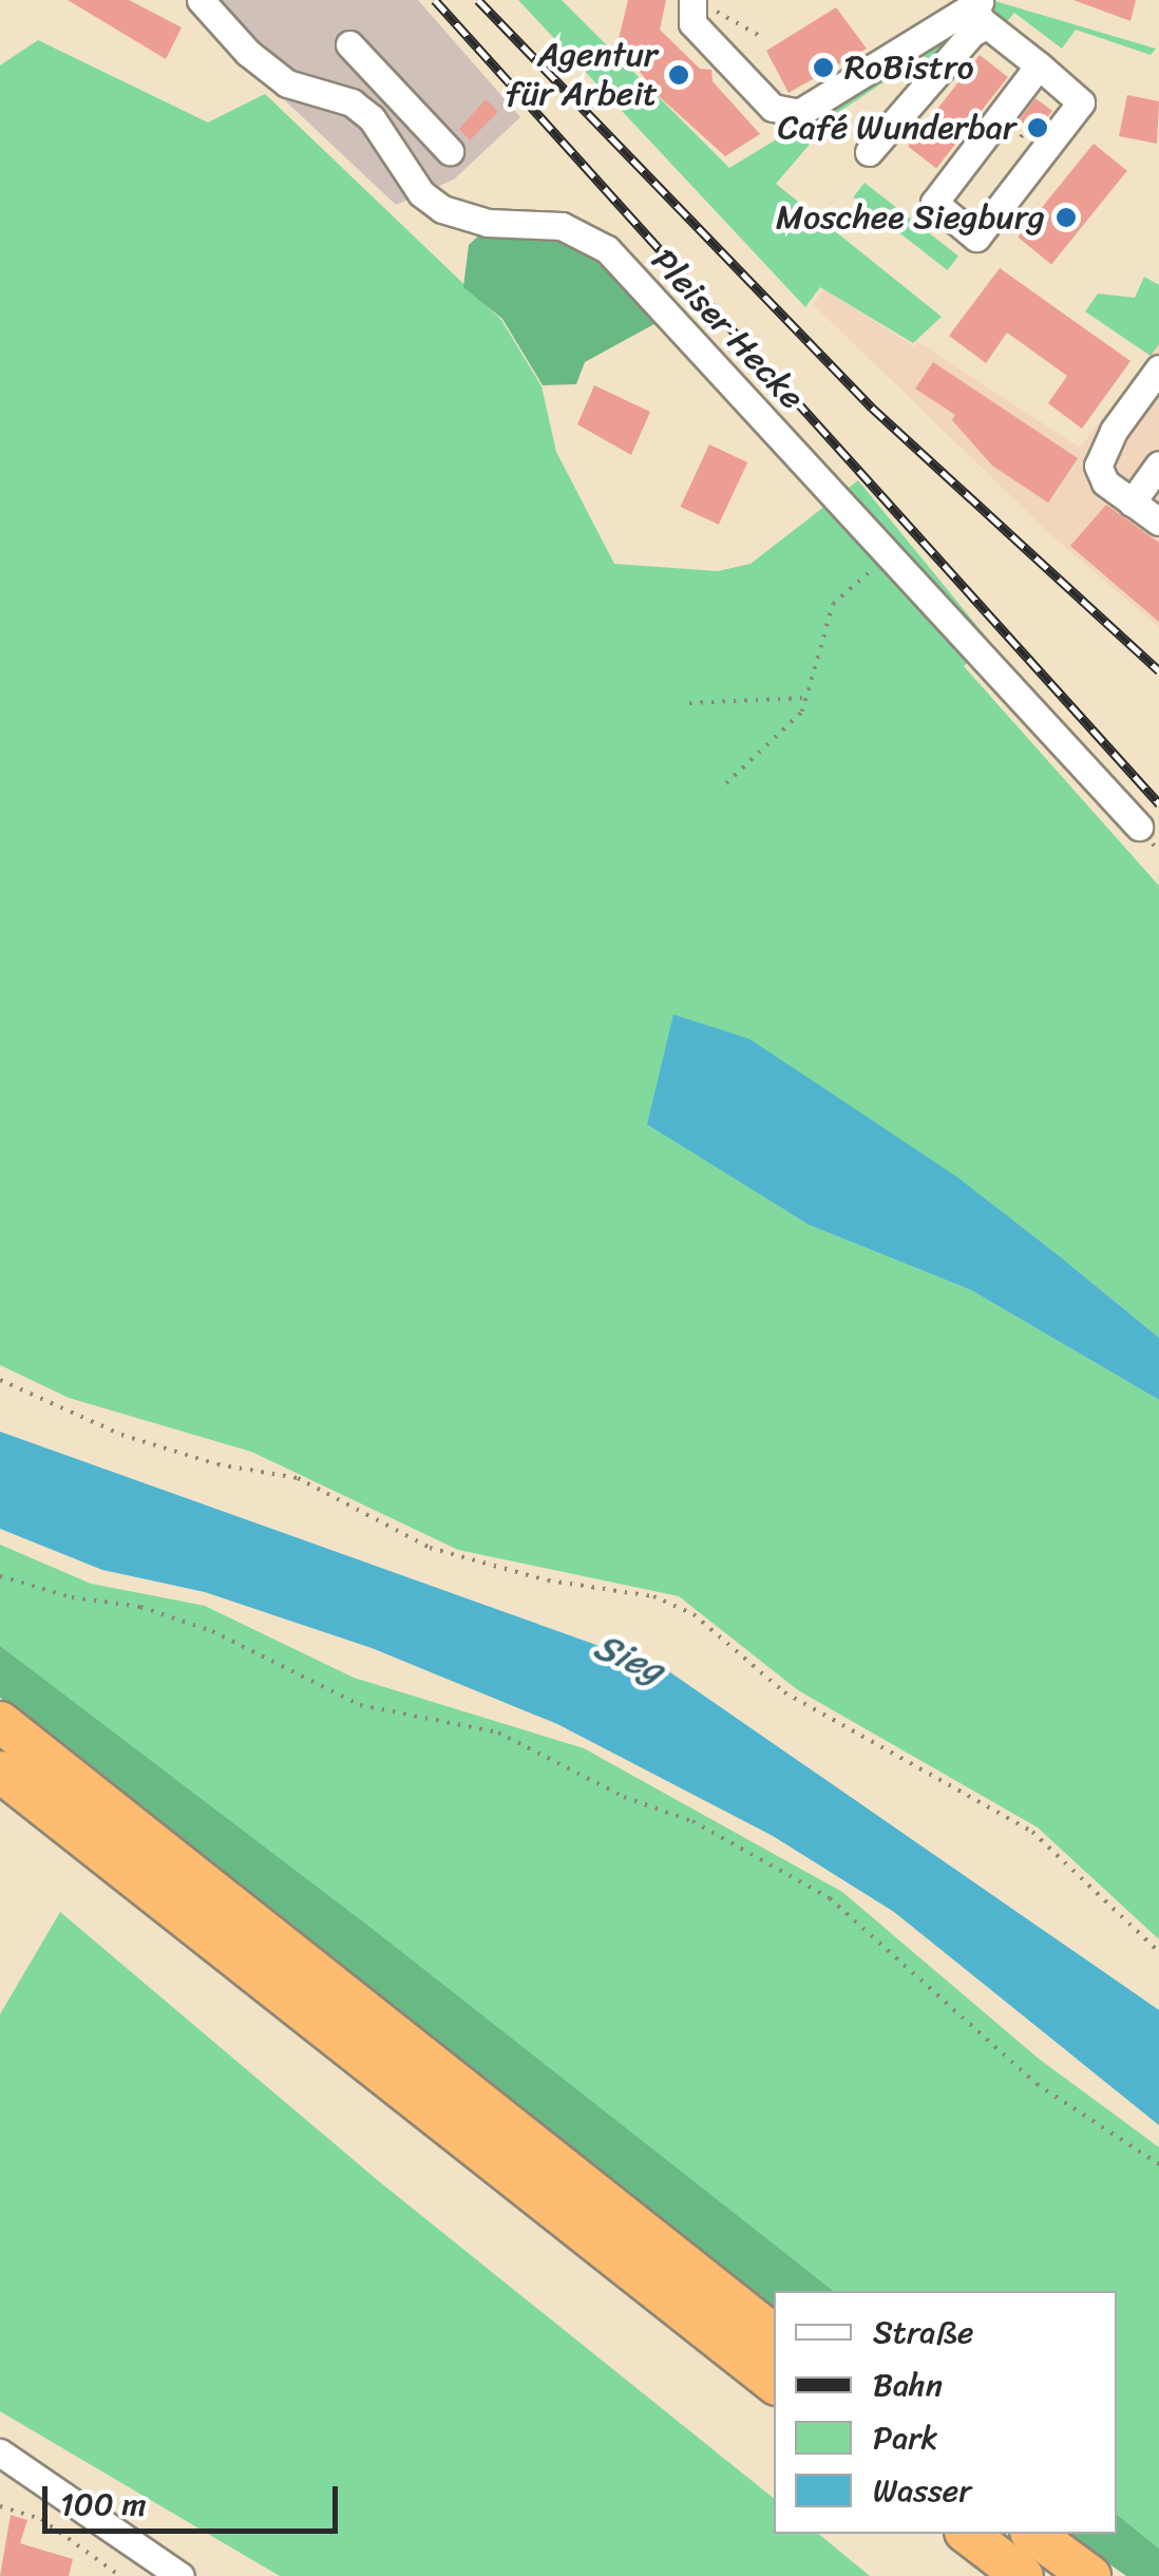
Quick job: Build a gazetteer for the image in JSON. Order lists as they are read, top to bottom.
{
  "streets": {
    "street": ["Pleiser Hecke"]
  },
  "water": ["Sieg"],
  "places": [
    "RoBistro",
    "Agentur für Arbeit",
    "Café Wunderbar",
    "Moschee Siegburg"
  ],
  "legend": [
    "Straße",
    "Bahn",
    "Park",
    "Wasser"
  ],
  "scale_bar": "100 m"
}
